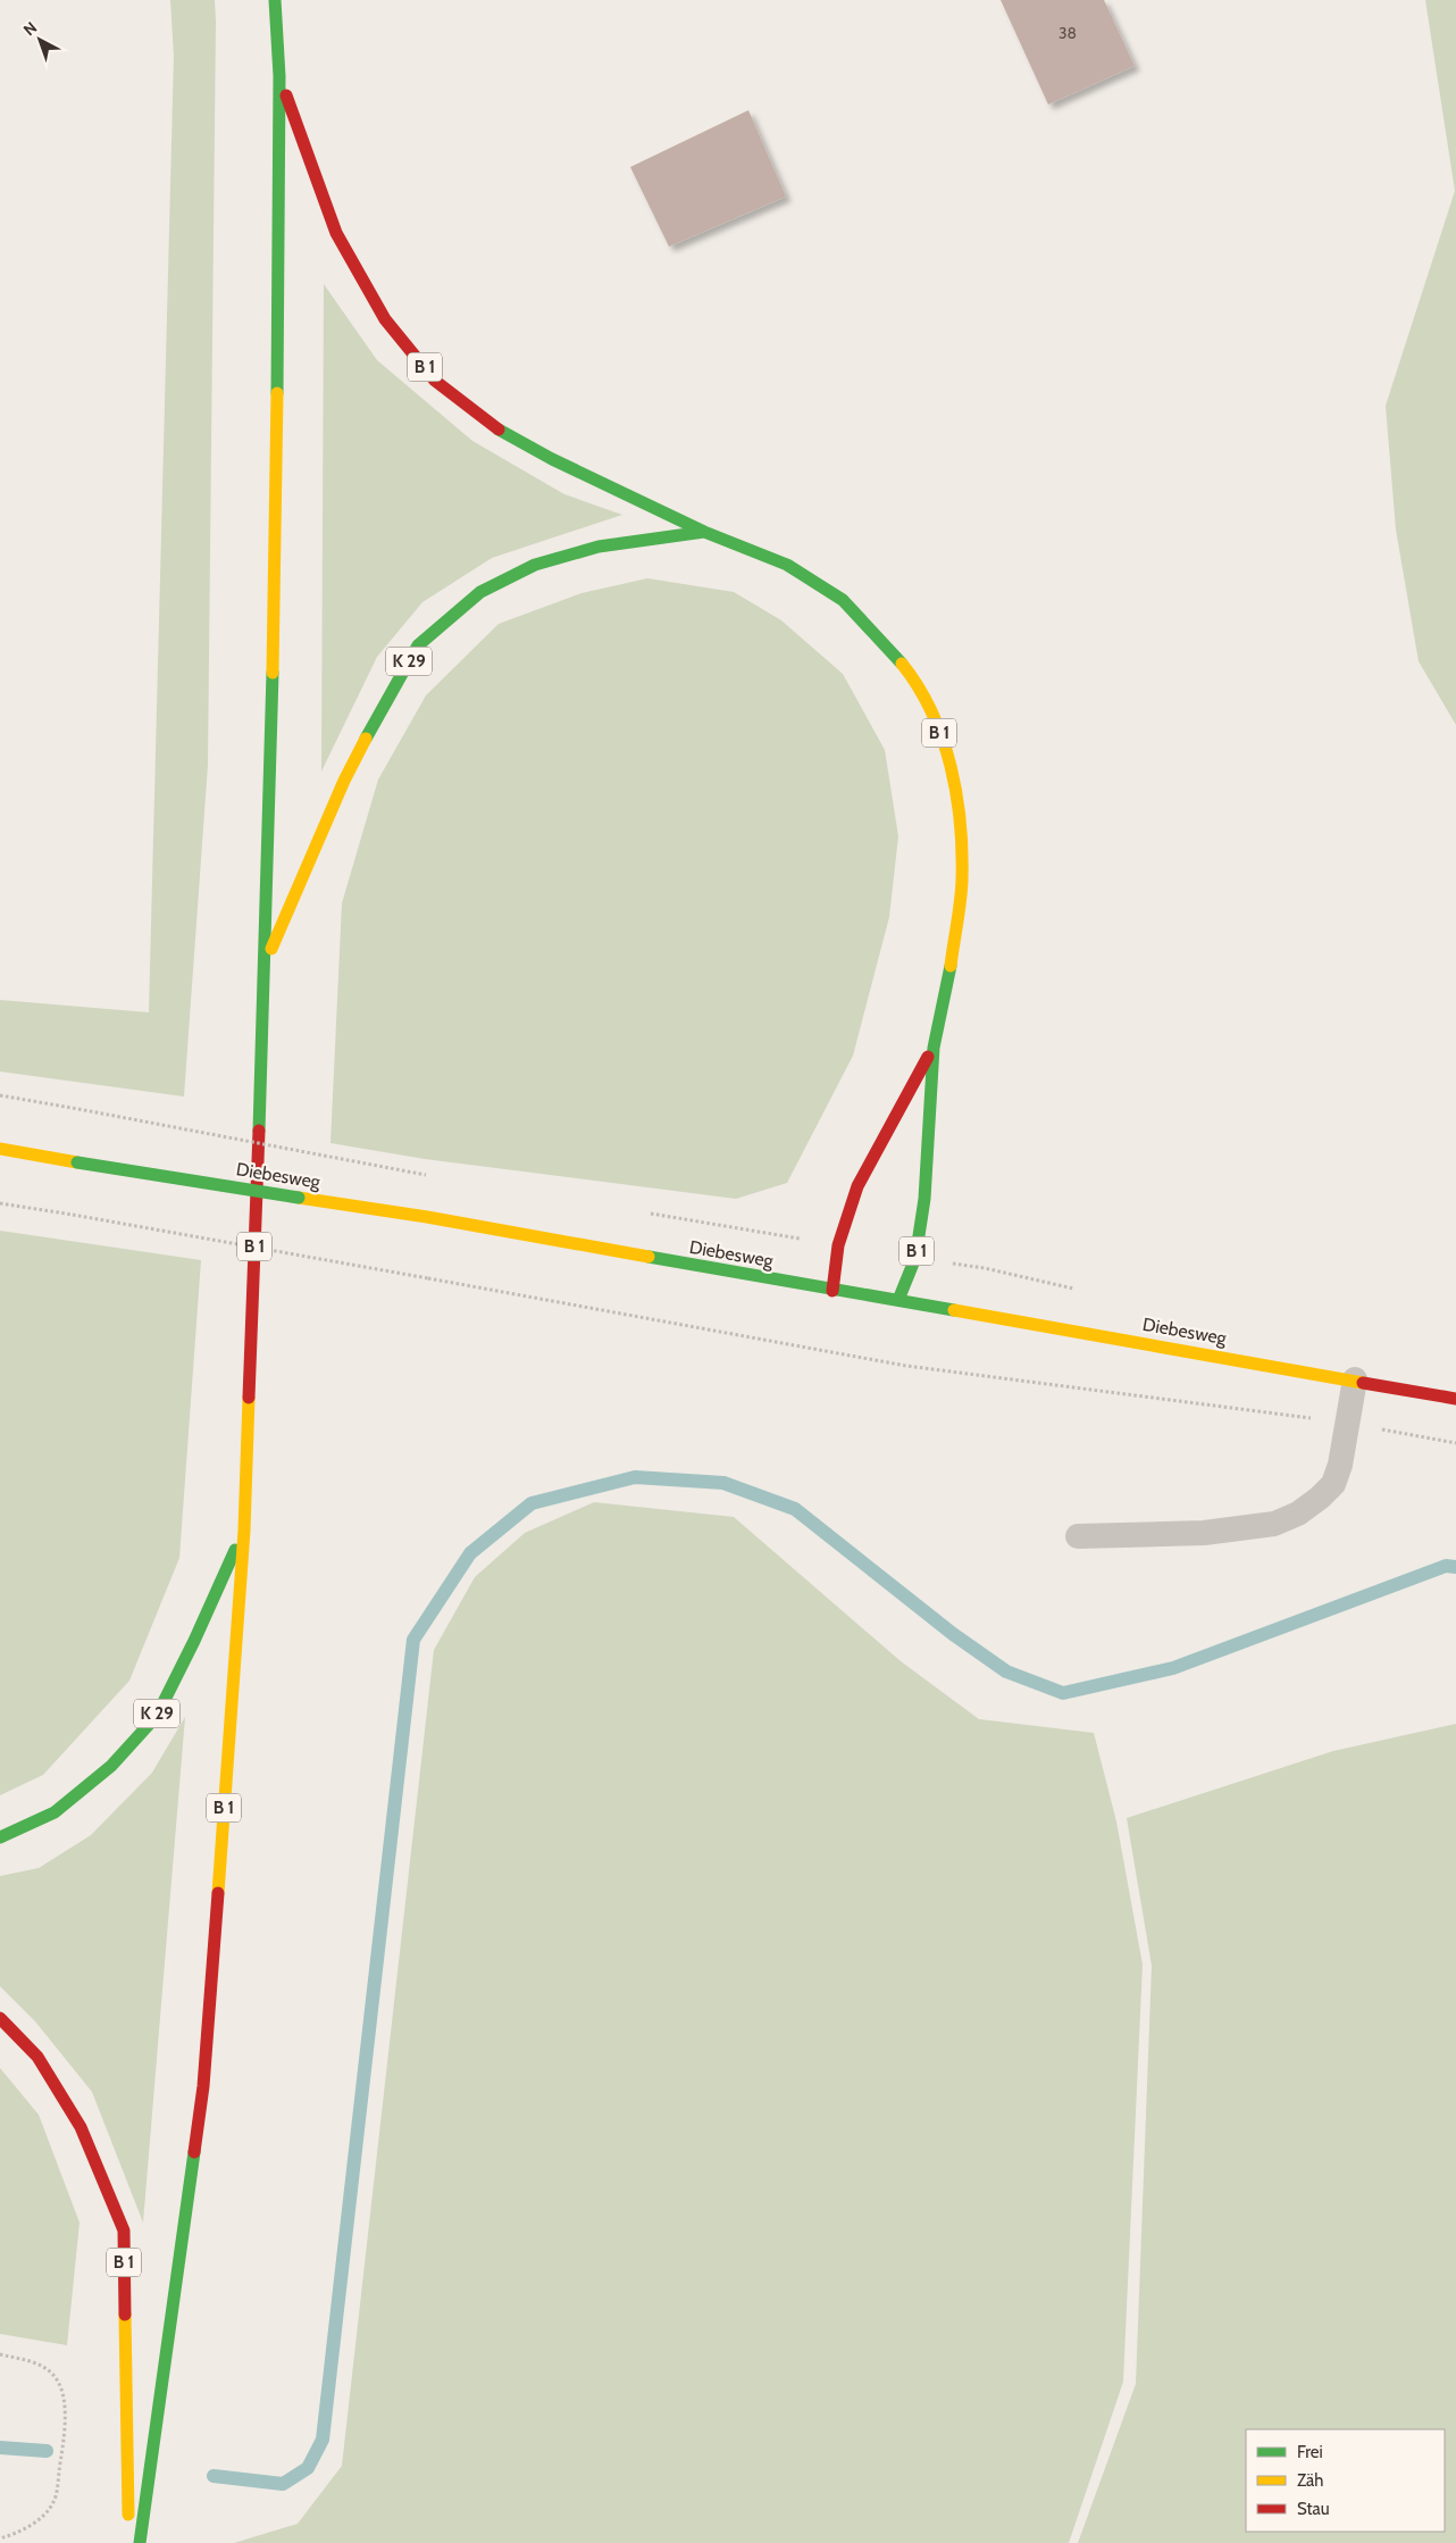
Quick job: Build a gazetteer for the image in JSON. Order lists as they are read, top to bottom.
{
  "streets": {
    "main road": ["B 1", "K 29", "Diebesweg"]
  },
  "crossings": [
    ["B 1", "K 29"],
    ["B 1", "Diebesweg"]
  ],
  "house_numbers": ["38"],
  "legend": ["Frei", "Zäh", "Stau"],
  "north": "top left"
}
